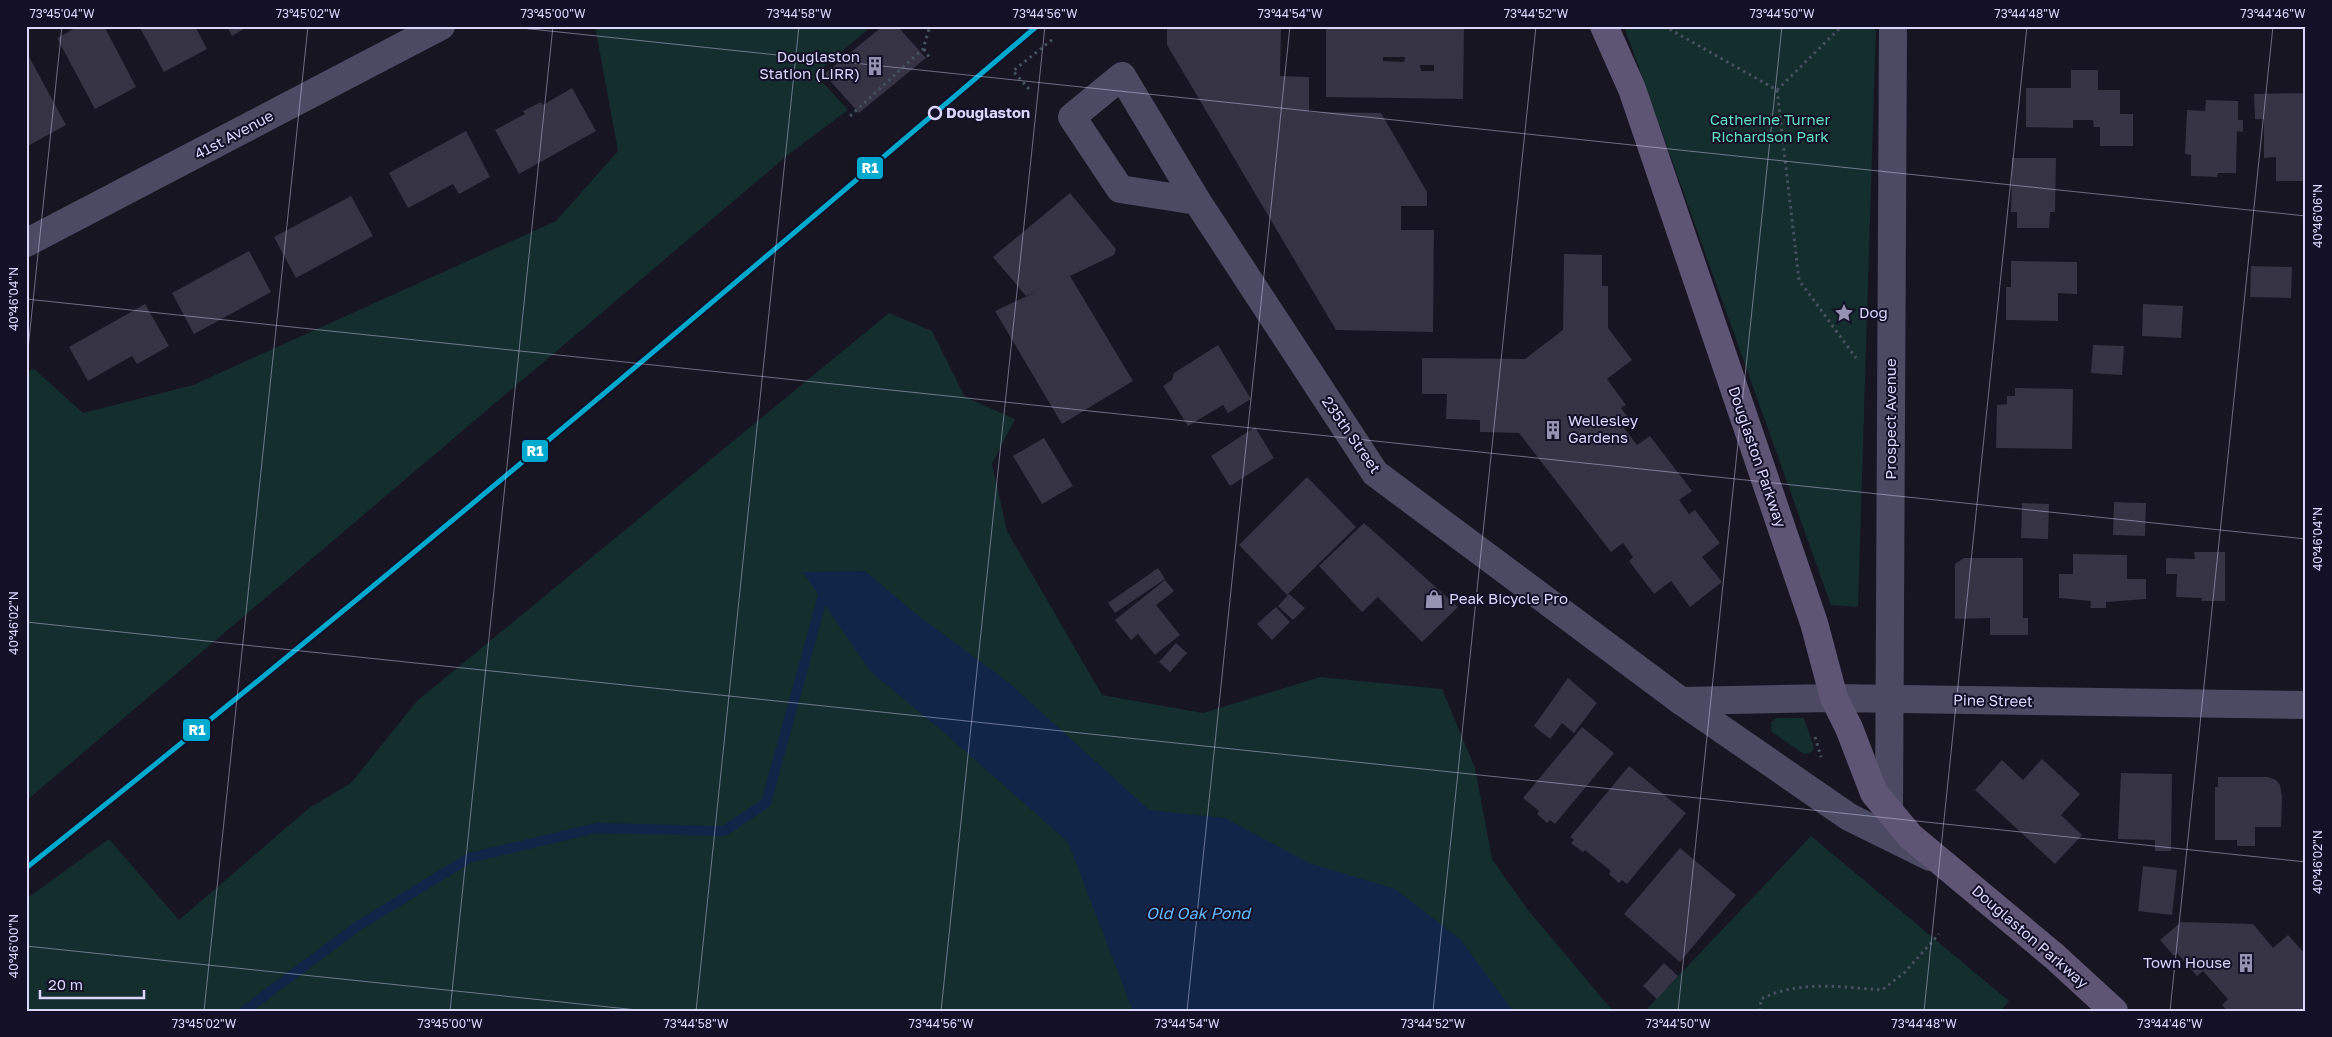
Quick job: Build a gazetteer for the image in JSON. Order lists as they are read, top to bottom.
{
  "streets": {
    "main road": ["Douglaston Parkway"],
    "street": [
      "41st Avenue",
      "Prospect Avenue",
      "235th Street",
      "Pine Street"
    ]
  },
  "crossings": [
    ["Prospect Avenue", "Douglaston Parkway"],
    ["Prospect Avenue", "Pine Street"],
    ["235th Street", "Douglaston Parkway"],
    ["235th Street", "Pine Street"],
    ["Douglaston Parkway", "Pine Street"]
  ],
  "water": ["Old Oak Pond"],
  "parks": ["Catherine Turner Richardson Park"],
  "places": {
    "building": ["Douglaston Station (LIRR)", "Wellesley Gardens", "Town House"],
    "other": ["Douglaston"],
    "place": ["Dog"],
    "shop": ["Peak Bicycle Pro"]
  },
  "lines": ["transit line R1"],
  "scale_bar": "20 m",
  "coordinates": [
    "73°45'04\"W",
    "73°45'02\"W",
    "73°45'00\"W",
    "73°44'58\"W",
    "73°44'56\"W",
    "73°44'54\"W",
    "73°44'52\"W",
    "73°44'50\"W",
    "73°44'48\"W",
    "73°44'46\"W",
    "40°46'06\"N",
    "40°46'04\"N",
    "40°46'02\"N",
    "40°46'00\"N"
  ]
}
